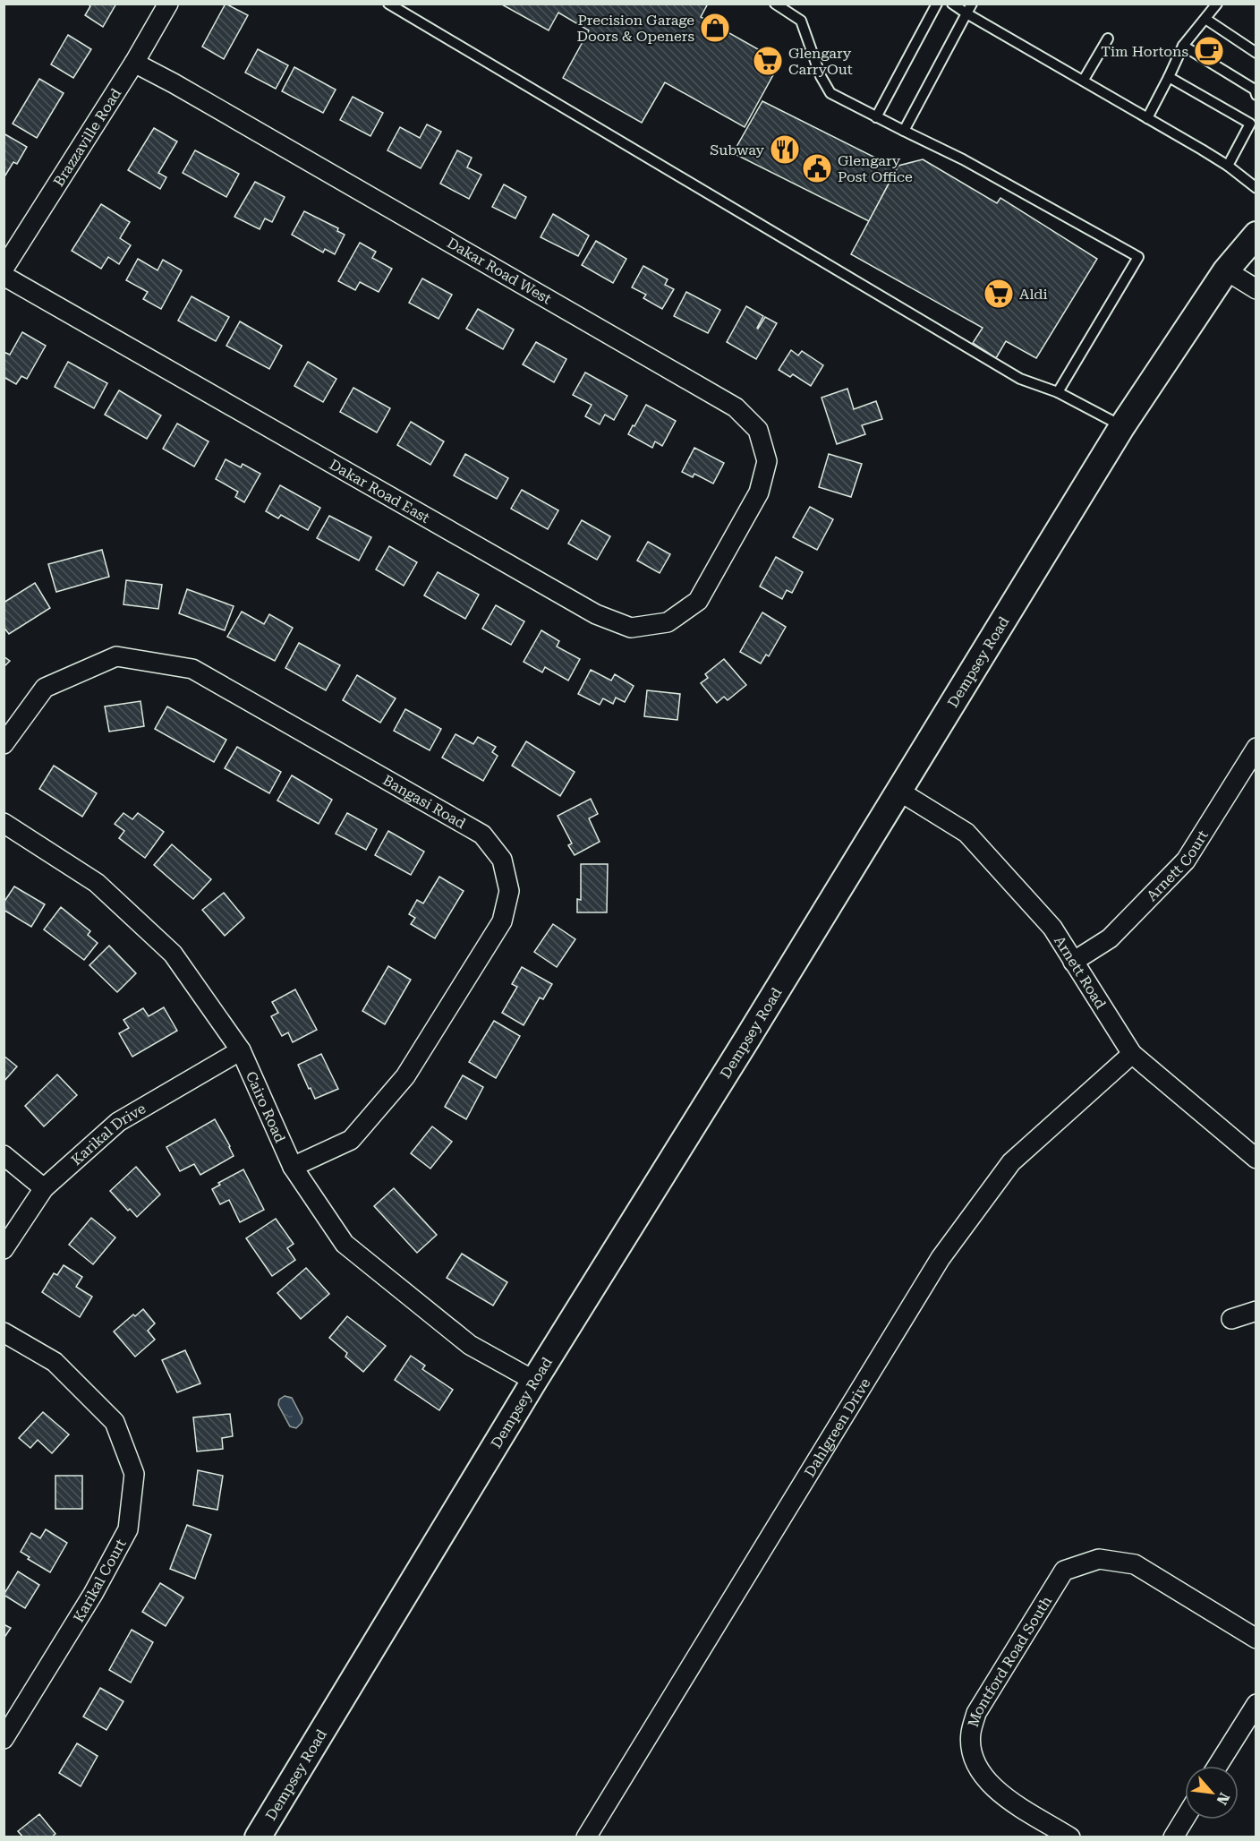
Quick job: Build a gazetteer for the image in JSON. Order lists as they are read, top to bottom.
{
  "streets": {
    "main road": ["Dempsey Road"],
    "street": [
      "Brazzaville Road",
      "Dakar Road West",
      "Dakar Road East",
      "Bangasi Road",
      "Arnett Court",
      "Arnett Road",
      "Cairo Road",
      "Karikal Drive",
      "Dahlgreen Drive",
      "Karikal Court",
      "Montford Road South"
    ]
  },
  "crossings": [
    ["Brazzaville Road", "Dakar Road West"],
    ["Dakar Road West", "Dakar Road East"],
    ["Dempsey Road", "Arnett Road"],
    ["Dempsey Road", "Cairo Road"],
    ["Bangasi Road", "Cairo Road"],
    ["Arnett Court", "Arnett Road"],
    ["Arnett Road", "Dahlgreen Drive"],
    ["Cairo Road", "Karikal Drive"]
  ],
  "places": {
    "shop": ["Precision Garage Doors & Openers"],
    "cafe": ["Tim Hortons"],
    "supermarket": ["Glengary CarryOut", "Aldi"],
    "restaurant": ["Subway"],
    "public building": ["Glengary Post Office"]
  },
  "north": "bottom right"
}
